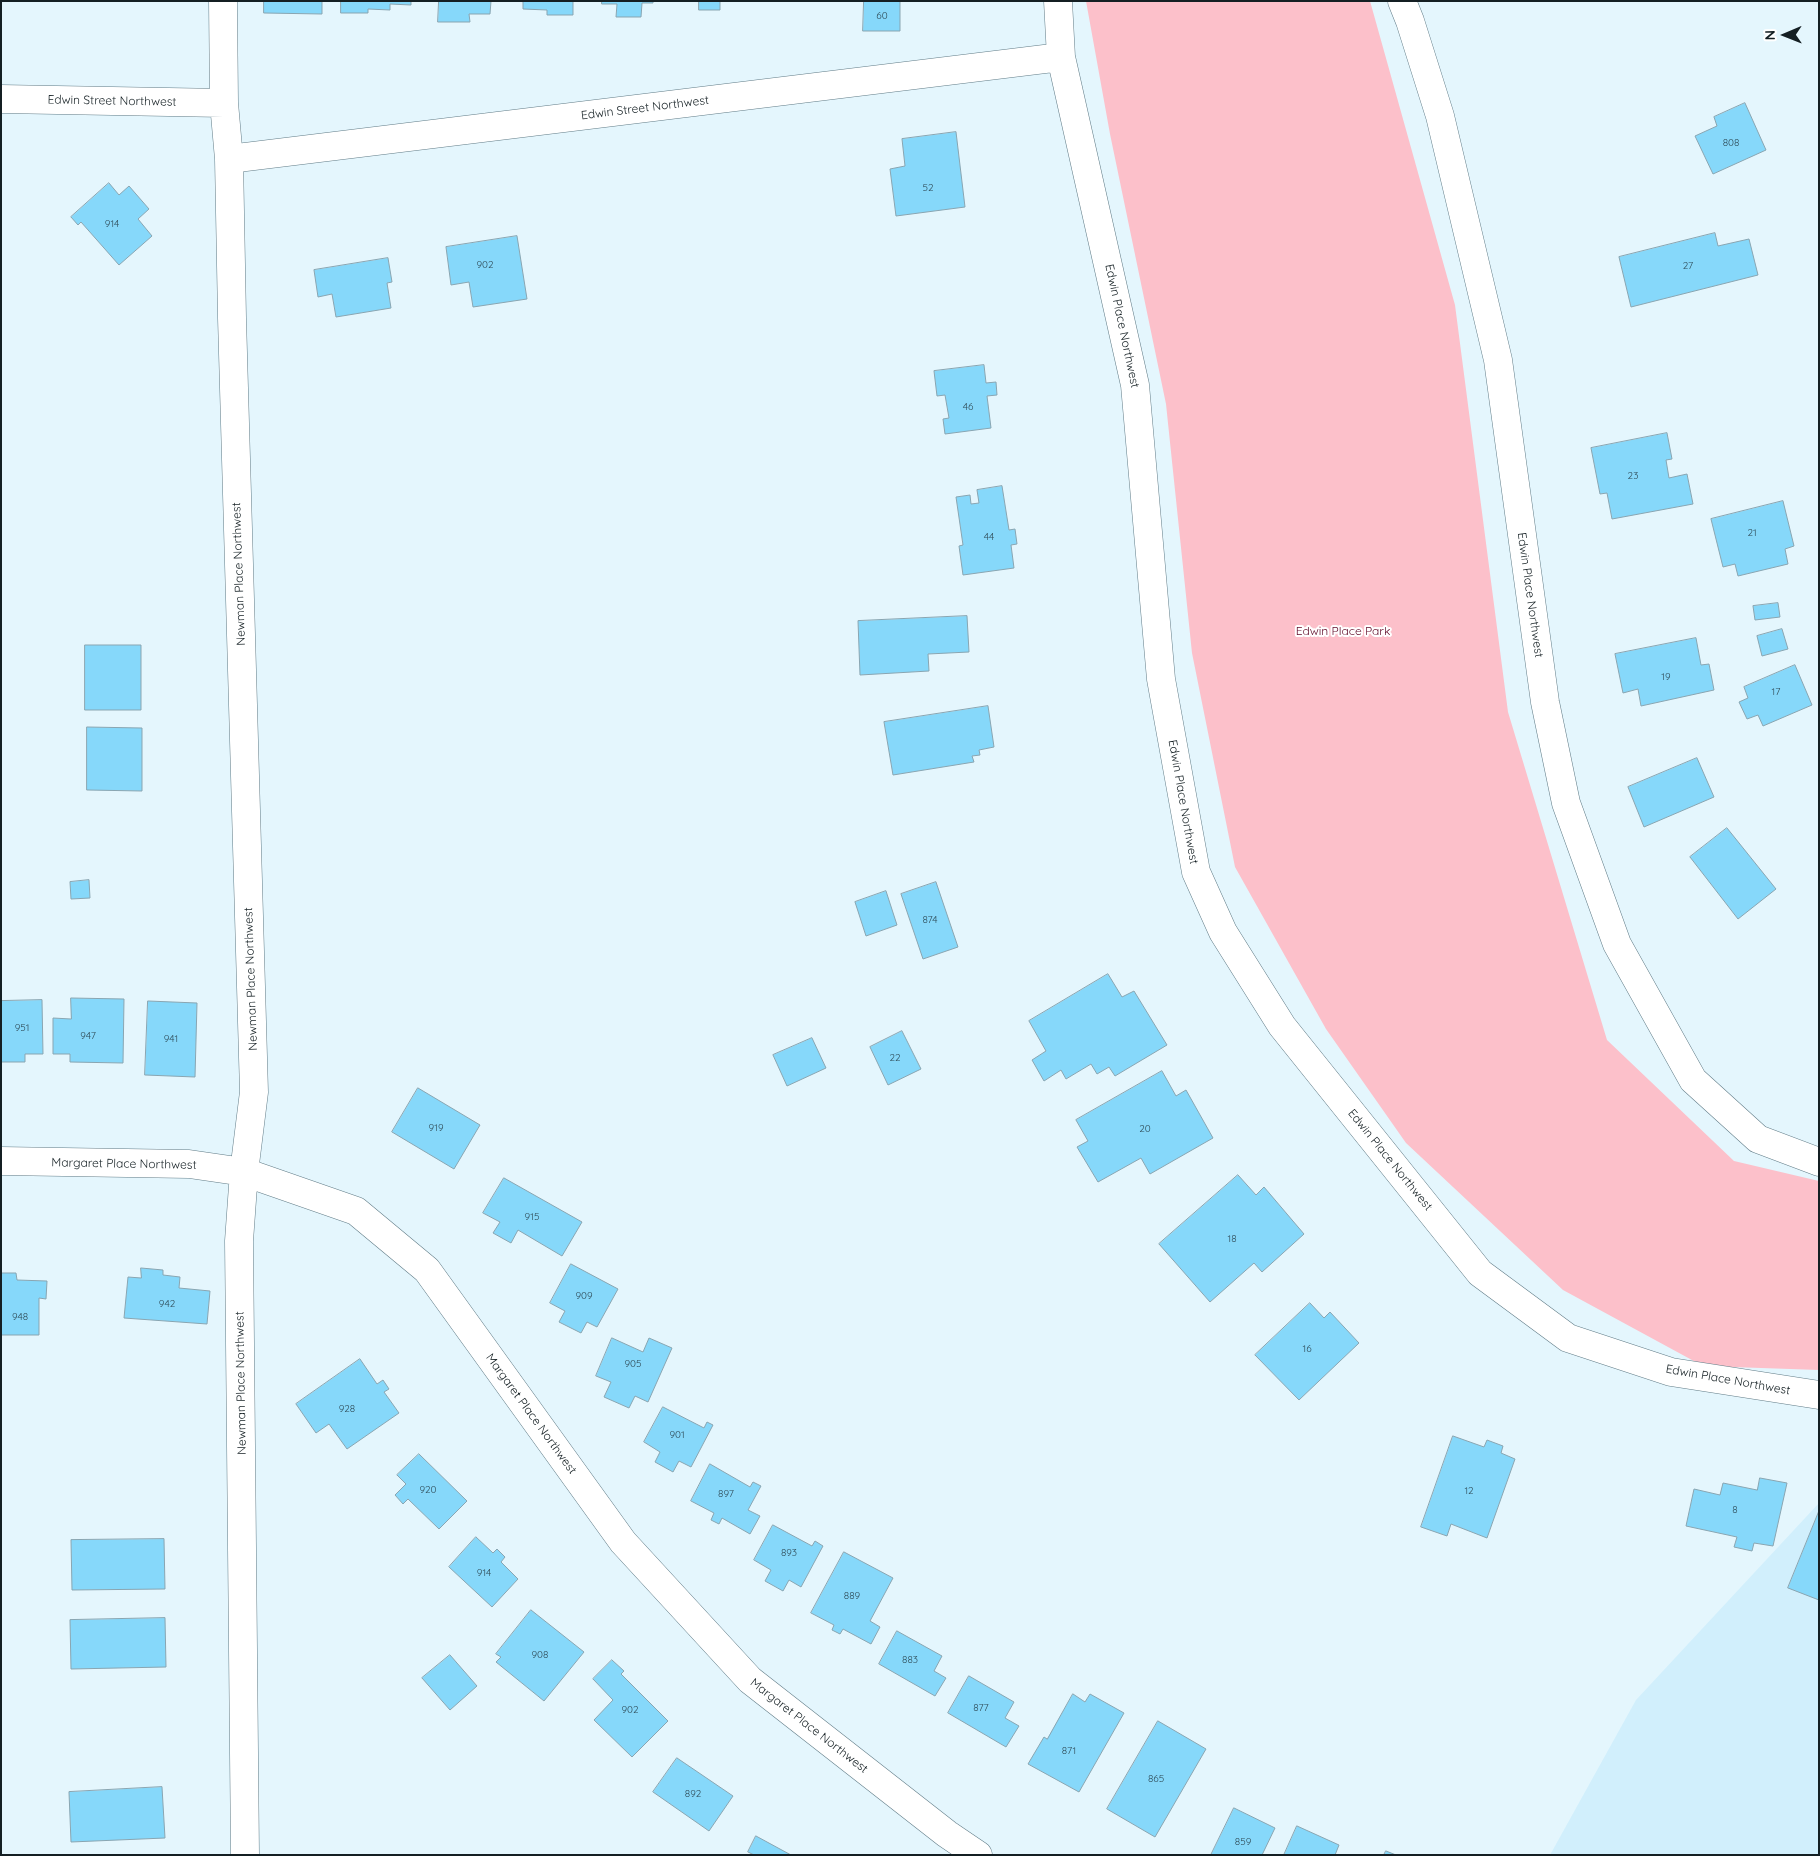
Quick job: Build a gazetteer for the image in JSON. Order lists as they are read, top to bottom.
{
  "streets": {
    "street": [
      "Edwin Street Northwest",
      "Edwin Place Northwest",
      "Newman Place Northwest",
      "Margaret Place Northwest"
    ]
  },
  "crossings": [
    ["Edwin Street Northwest", "Edwin Place Northwest"],
    ["Edwin Street Northwest", "Newman Place Northwest"],
    ["Newman Place Northwest", "Margaret Place Northwest"]
  ],
  "parks": ["Edwin Place Park"],
  "house_numbers": [
    "60",
    "808",
    "52",
    "914",
    "902",
    "27",
    "46",
    "23",
    "21",
    "44",
    "19",
    "17",
    "874",
    "951",
    "947",
    "941",
    "22",
    "919",
    "20",
    "915",
    "18",
    "909",
    "942",
    "948",
    "16",
    "905",
    "928",
    "901",
    "920",
    "12",
    "897",
    "8",
    "893",
    "914",
    "889",
    "908",
    "883",
    "877",
    "902",
    "871",
    "865",
    "892",
    "859"
  ],
  "north": "left"
}
